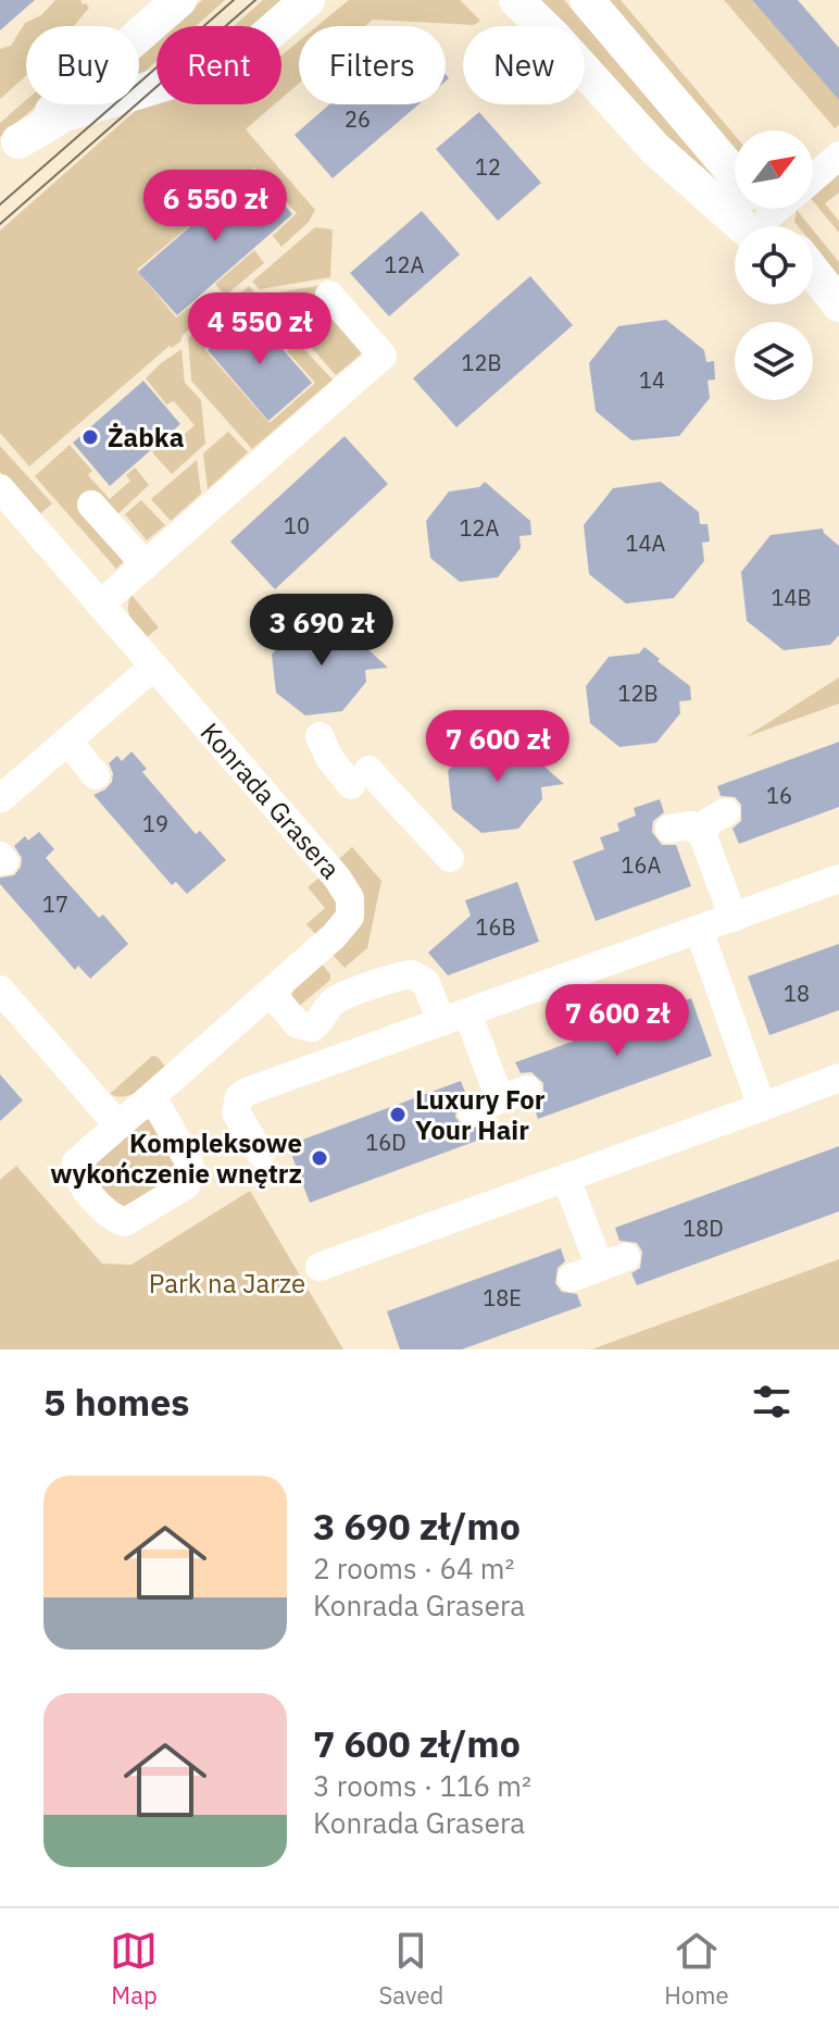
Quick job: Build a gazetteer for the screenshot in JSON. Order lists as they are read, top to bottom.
{
  "streets": {
    "street": ["Konrada Grasera"]
  },
  "parks": ["Park na Jarze"],
  "places": ["Żabka", "Luxury For Your Hair", "Kompleksowe wykończenie wnętrz"],
  "house_numbers": [
    "26",
    "12",
    "12A",
    "12B",
    "14",
    "10",
    "12A",
    "14A",
    "14B",
    "12B",
    "16",
    "19",
    "16A",
    "17",
    "16B",
    "18",
    "16D",
    "18D",
    "18E"
  ],
  "north": "top right",
  "page": {
    "chip": [
      "Buy",
      "Rent",
      "Filters",
      "New"
    ],
    "price": [
      "6 550 zł",
      "4 550 zł",
      "3 690 zł",
      "7 600 zł",
      "7 600 zł"
    ],
    "heading": "5 homes",
    "list": [
      {
        "name": "3 690 zł/mo",
        "note": "2 rooms · 64 m² · Konrada Grasera"
      },
      {
        "name": "7 600 zł/mo",
        "note": "3 rooms · 116 m² · Konrada Grasera"
      }
    ],
    "tabs": ["Map", "Saved", "Home"]
  }
}
